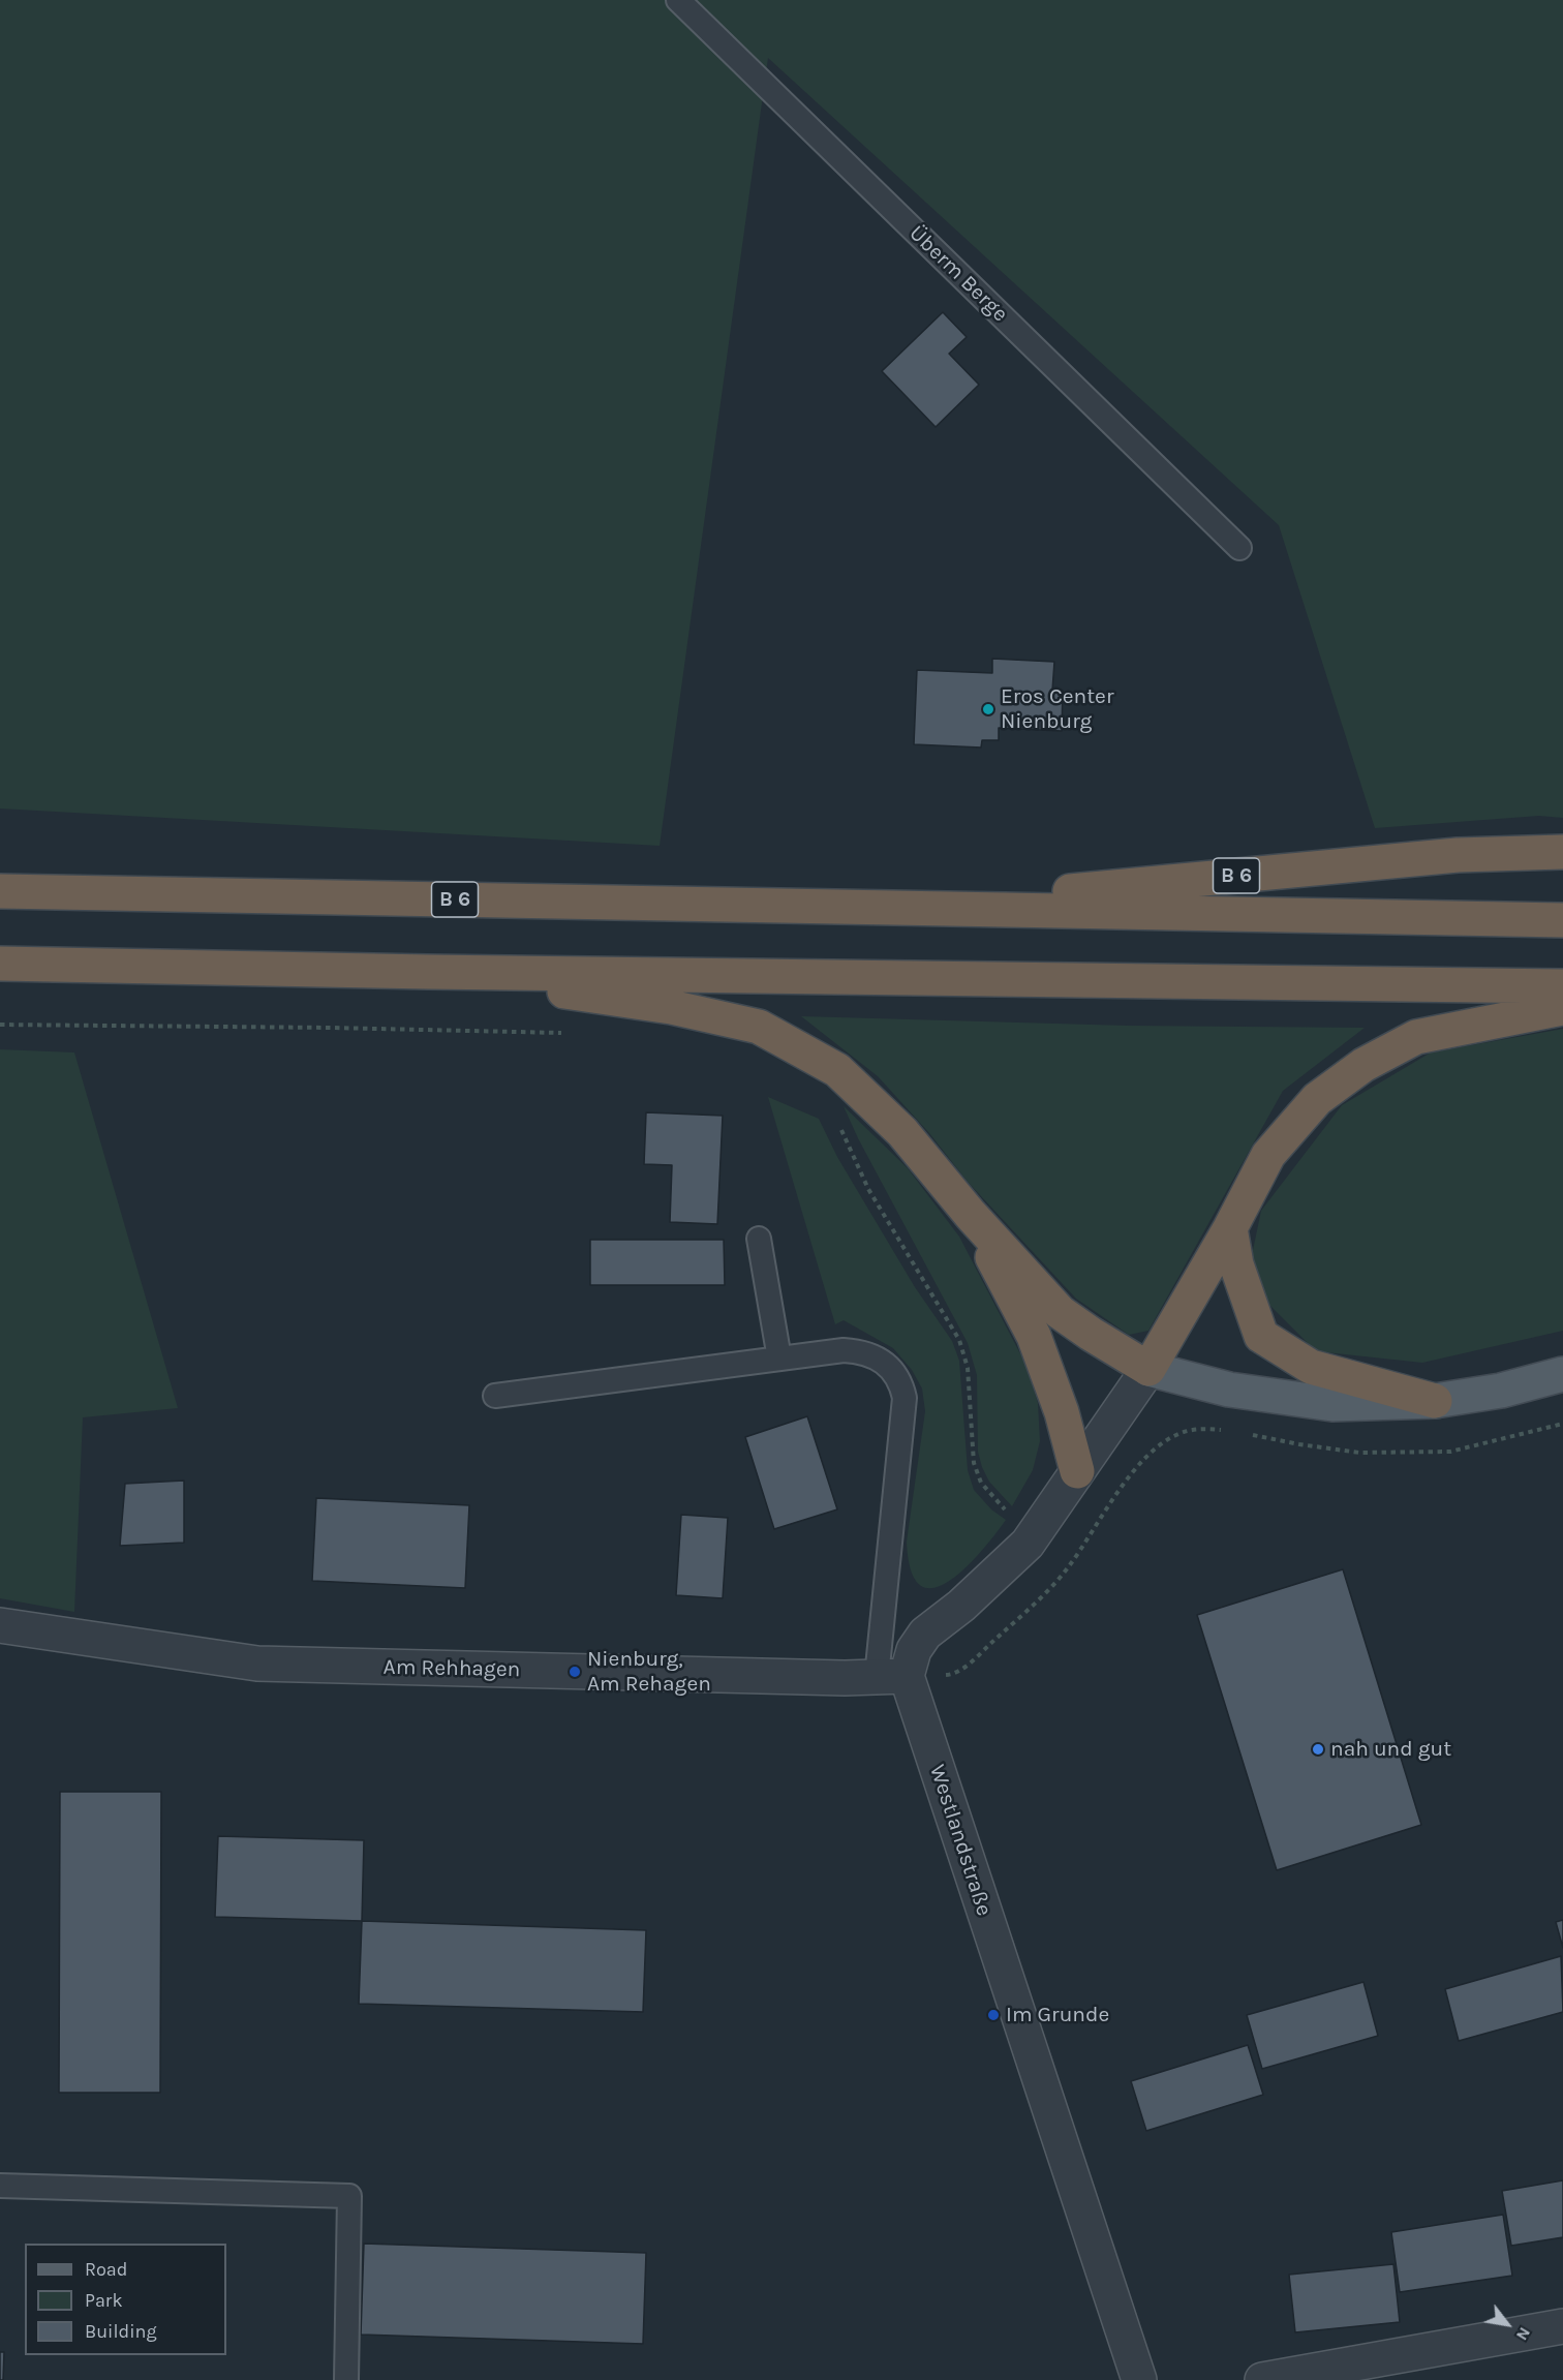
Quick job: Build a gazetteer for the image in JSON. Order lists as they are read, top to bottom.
{
  "streets": {
    "highway": ["B 6"],
    "street": ["Am Rehhagen", "Westlandstraße"],
    "lane": ["Überm Berge"]
  },
  "crossings": [
    ["Am Rehhagen", "Westlandstraße"]
  ],
  "places": [
    "Eros Center Nienburg",
    "Nienburg, Am Rehagen",
    "nah und gut",
    "Im Grunde"
  ],
  "legend": ["Road", "Park", "Building"],
  "north": "bottom right"
}
